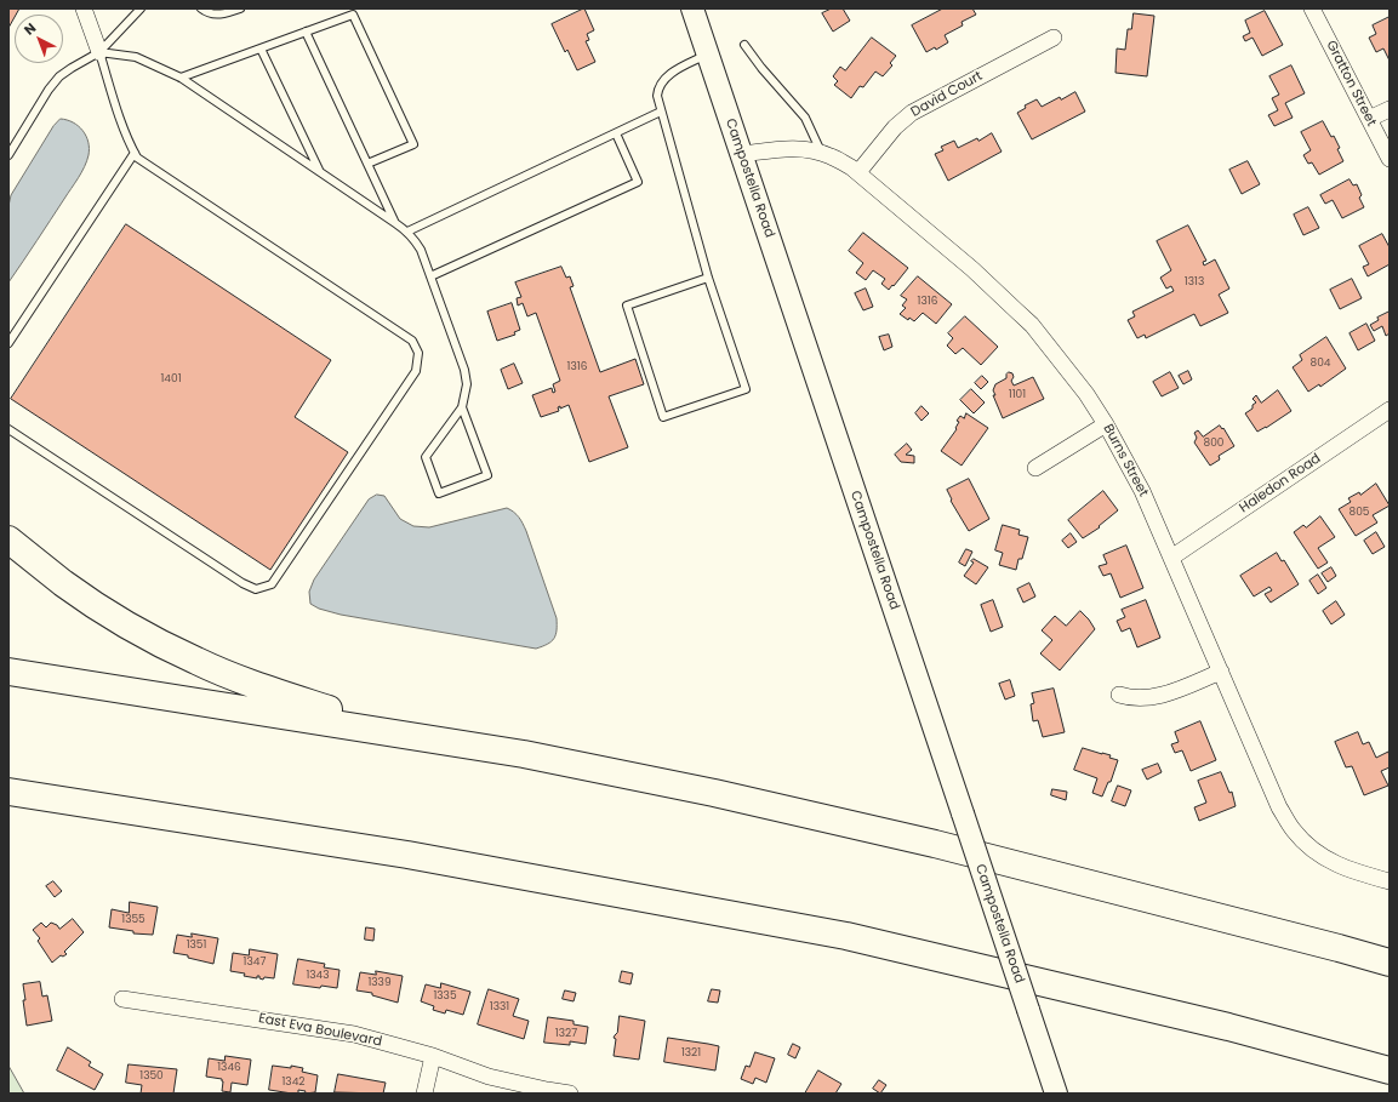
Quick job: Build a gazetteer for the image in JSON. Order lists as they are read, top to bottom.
{
  "streets": {
    "main road": ["Campostella Road"],
    "street": [
      "Gratton Street",
      "David Court",
      "Burns Street",
      "Haledon Road",
      "East Eva Boulevard"
    ]
  },
  "crossings": [
    ["David Court", "Burns Street"],
    ["Campostella Road", "Burns Street"],
    ["Burns Street", "Haledon Road"]
  ],
  "house_numbers": [
    "1313",
    "1316",
    "804",
    "1316",
    "1401",
    "1101",
    "800",
    "805",
    "1355",
    "1351",
    "1347",
    "1343",
    "1339",
    "1335",
    "1331",
    "1327",
    "1321",
    "1346",
    "1350",
    "1342"
  ],
  "north": "top left"
}
